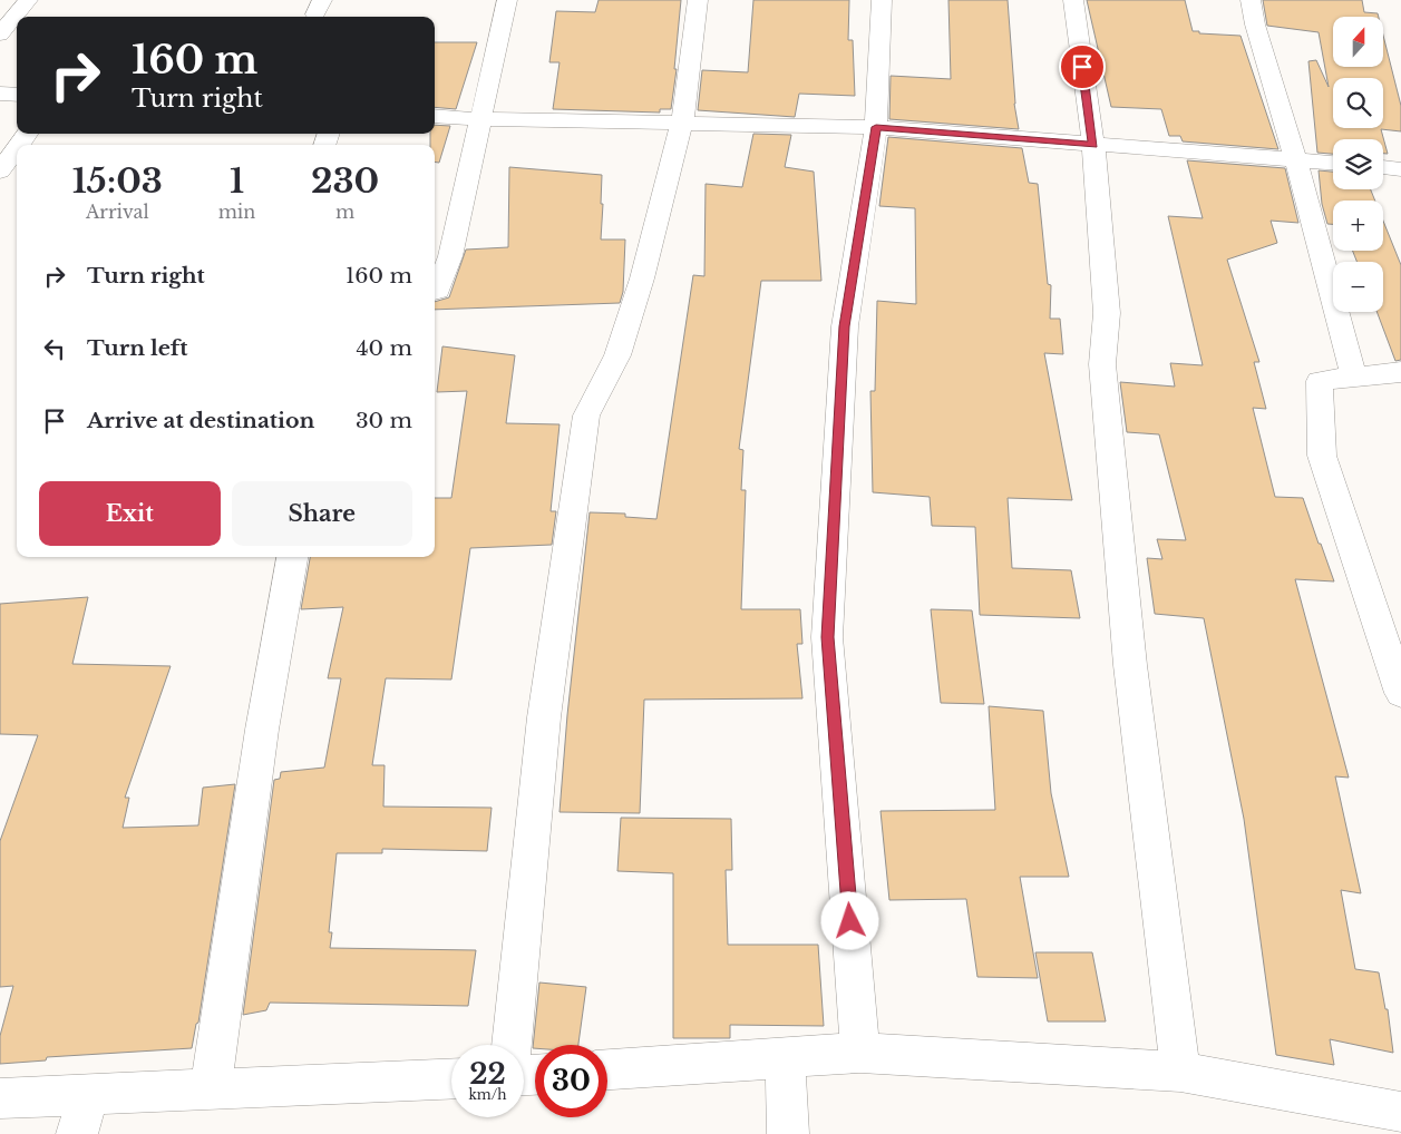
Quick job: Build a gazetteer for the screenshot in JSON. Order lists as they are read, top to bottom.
{
  "north": "top",
  "page": {
    "map_buttons": ["+", "−"],
    "turn": ["160 m", "Turn right"],
    "eta": [
      "15:03",
      "Arrival",
      "1",
      "min",
      "230",
      "m"
    ],
    "list": [
      {
        "name": "Turn right",
        "value": "160 m"
      },
      {
        "name": "Turn left",
        "value": "40 m"
      },
      {
        "name": "Arrive at destination",
        "value": "30 m"
      }
    ],
    "buttons": ["Exit", "Share"],
    "speed": "22 km/h",
    "limit": "30"
  }
}
